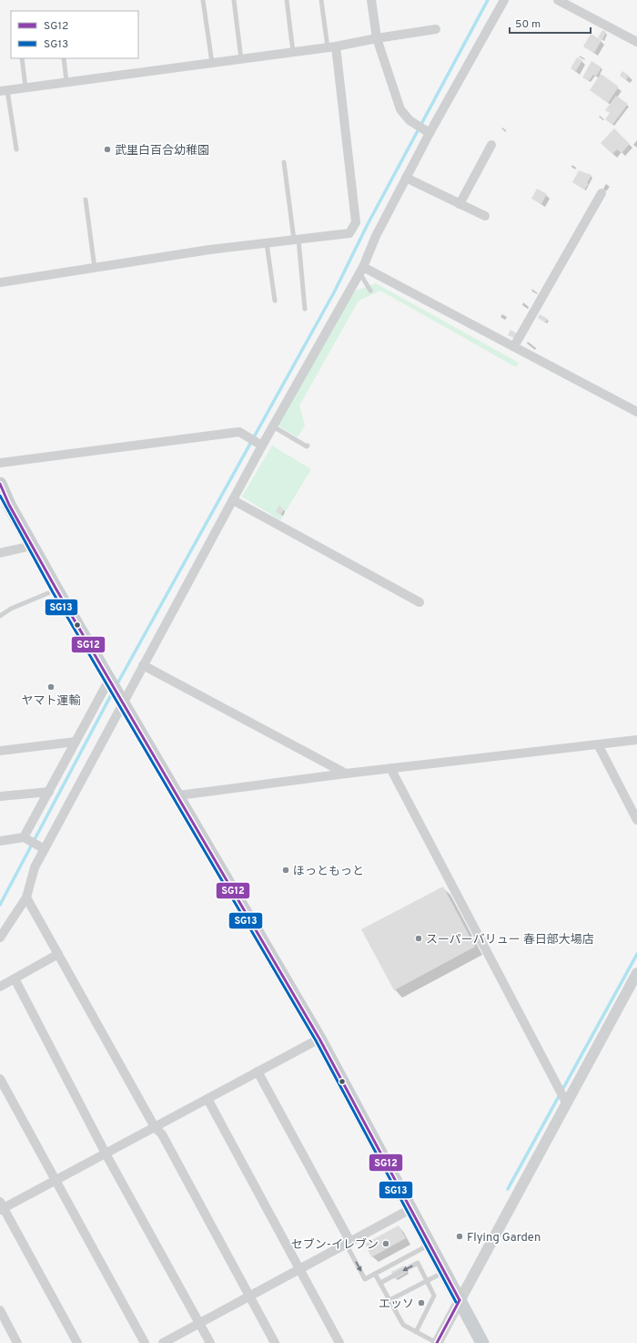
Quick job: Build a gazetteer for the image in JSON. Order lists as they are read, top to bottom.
{
  "places": [
    "武里白百合幼稚園",
    "ヤマト運輸",
    "ほっともっと",
    "スーパーバリュー 春日部大場店",
    "Flying Garden",
    "セブン-イレブン",
    "エッソ"
  ],
  "lines": ["transit line SG12", "transit line SG13"],
  "legend": ["SG12", "SG13"],
  "scale_bar": "50 m"
}
